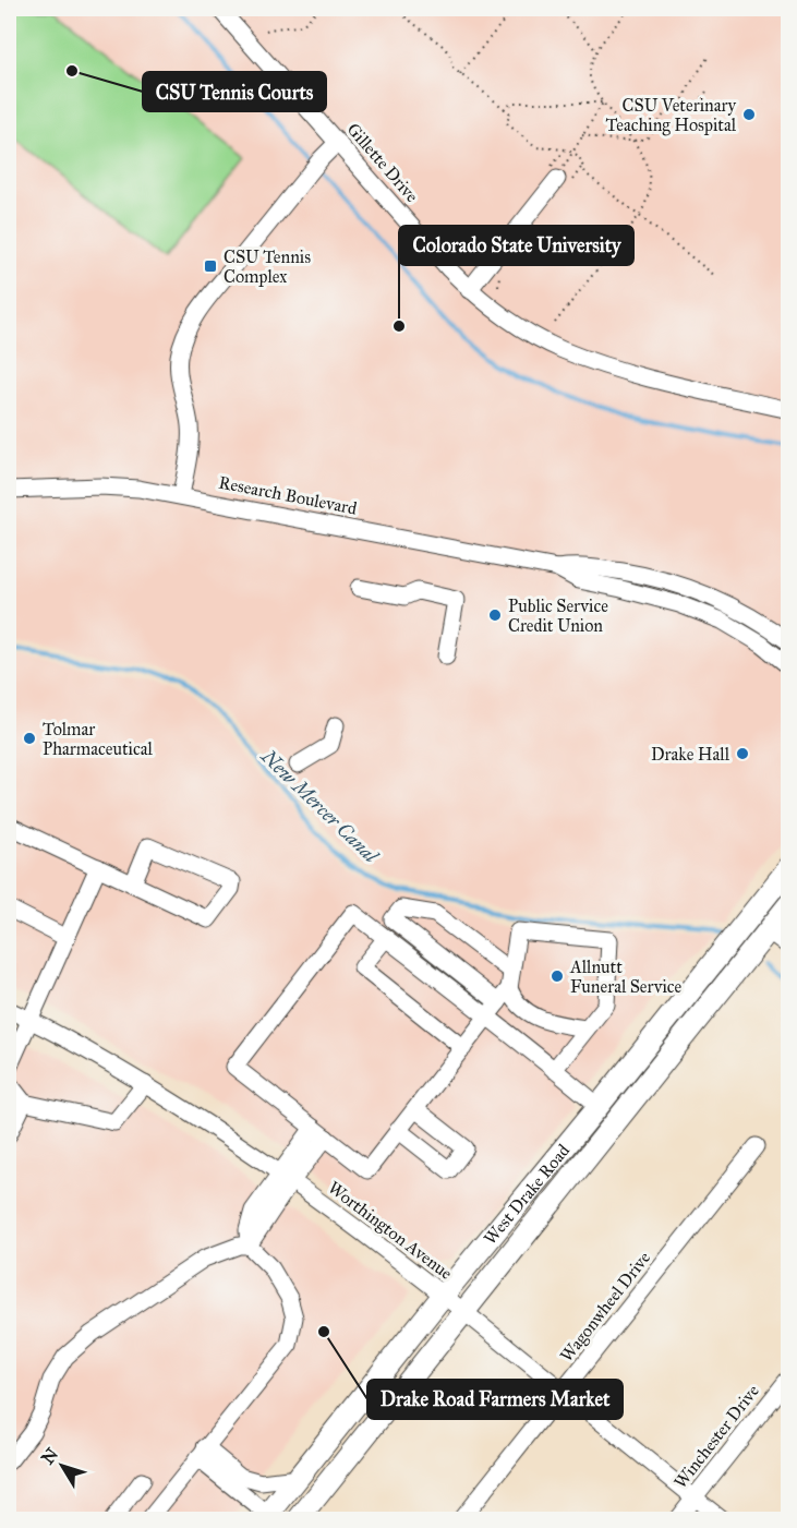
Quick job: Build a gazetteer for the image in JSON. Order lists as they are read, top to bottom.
{
  "streets": {
    "main road": ["West Drake Road"],
    "street": [
      "Gillette Drive",
      "Research Boulevard",
      "Worthington Avenue",
      "Wagonwheel Drive",
      "Winchester Drive"
    ]
  },
  "crossings": [
    ["West Drake Road", "Worthington Avenue"],
    ["Worthington Avenue", "Wagonwheel Drive"],
    ["Worthington Avenue", "Winchester Drive"]
  ],
  "water": ["New Mercer Canal"],
  "places": {
    "other": [
      "CSU Tennis Courts",
      "CSU Veterinary Teaching Hospital",
      "Colorado State University",
      "Public Service Credit Union",
      "Tolmar Pharmaceutical",
      "Drake Hall",
      "Allnutt Funeral Service",
      "Drake Road Farmers Market"
    ],
    "transit": ["CSU Tennis Complex"]
  },
  "north": "top left"
}
